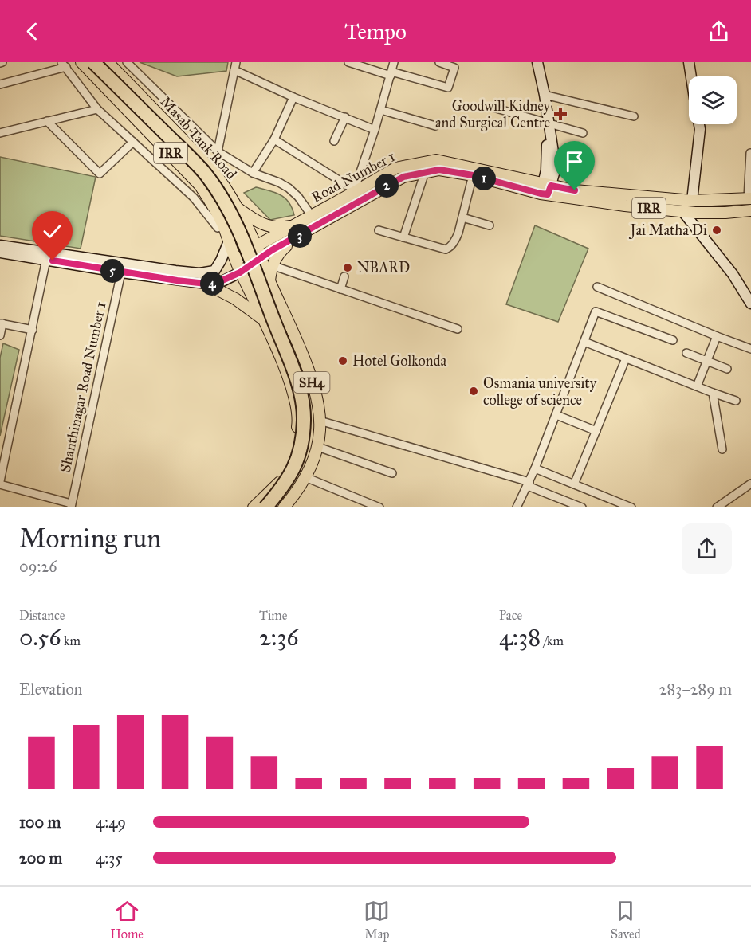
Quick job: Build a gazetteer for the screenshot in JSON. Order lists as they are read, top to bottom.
{
  "streets": {
    "main road": [
      "Masab Tank Road",
      "IRR",
      "Road Number 1",
      "SH4"
    ],
    "street": ["Shanthinagar Road Number 1"]
  },
  "crossings": [
    ["Masab Tank Road", "IRR"],
    ["Masab Tank Road", "Road Number 1"],
    ["IRR", "Road Number 1"],
    ["IRR", "SH4"],
    ["Road Number 1", "SH4"]
  ],
  "places": {
    "health": ["Goodwill Kidney and Surgical Centre"],
    "other": [
      "Jai Matha Di",
      "NBARD",
      "Hotel Golkonda",
      "Osmania university college of science"
    ]
  },
  "page": {
    "header": "Tempo",
    "pins": [
      "1",
      "2",
      "3",
      "5",
      "4"
    ],
    "heading": ["Morning run", "09:26"],
    "stats": [
      ["Distance", "0.56 km"],
      ["Time", "2:36"],
      ["Pace", "4:38 /km"]
    ],
    "chart": ["Elevation", "283–289 m"],
    "list": [
      {
        "name": "100 m",
        "note": "4:49"
      },
      {
        "name": "200 m",
        "note": "4:35"
      }
    ],
    "tabs": ["Home", "Map", "Saved"]
  }
}
